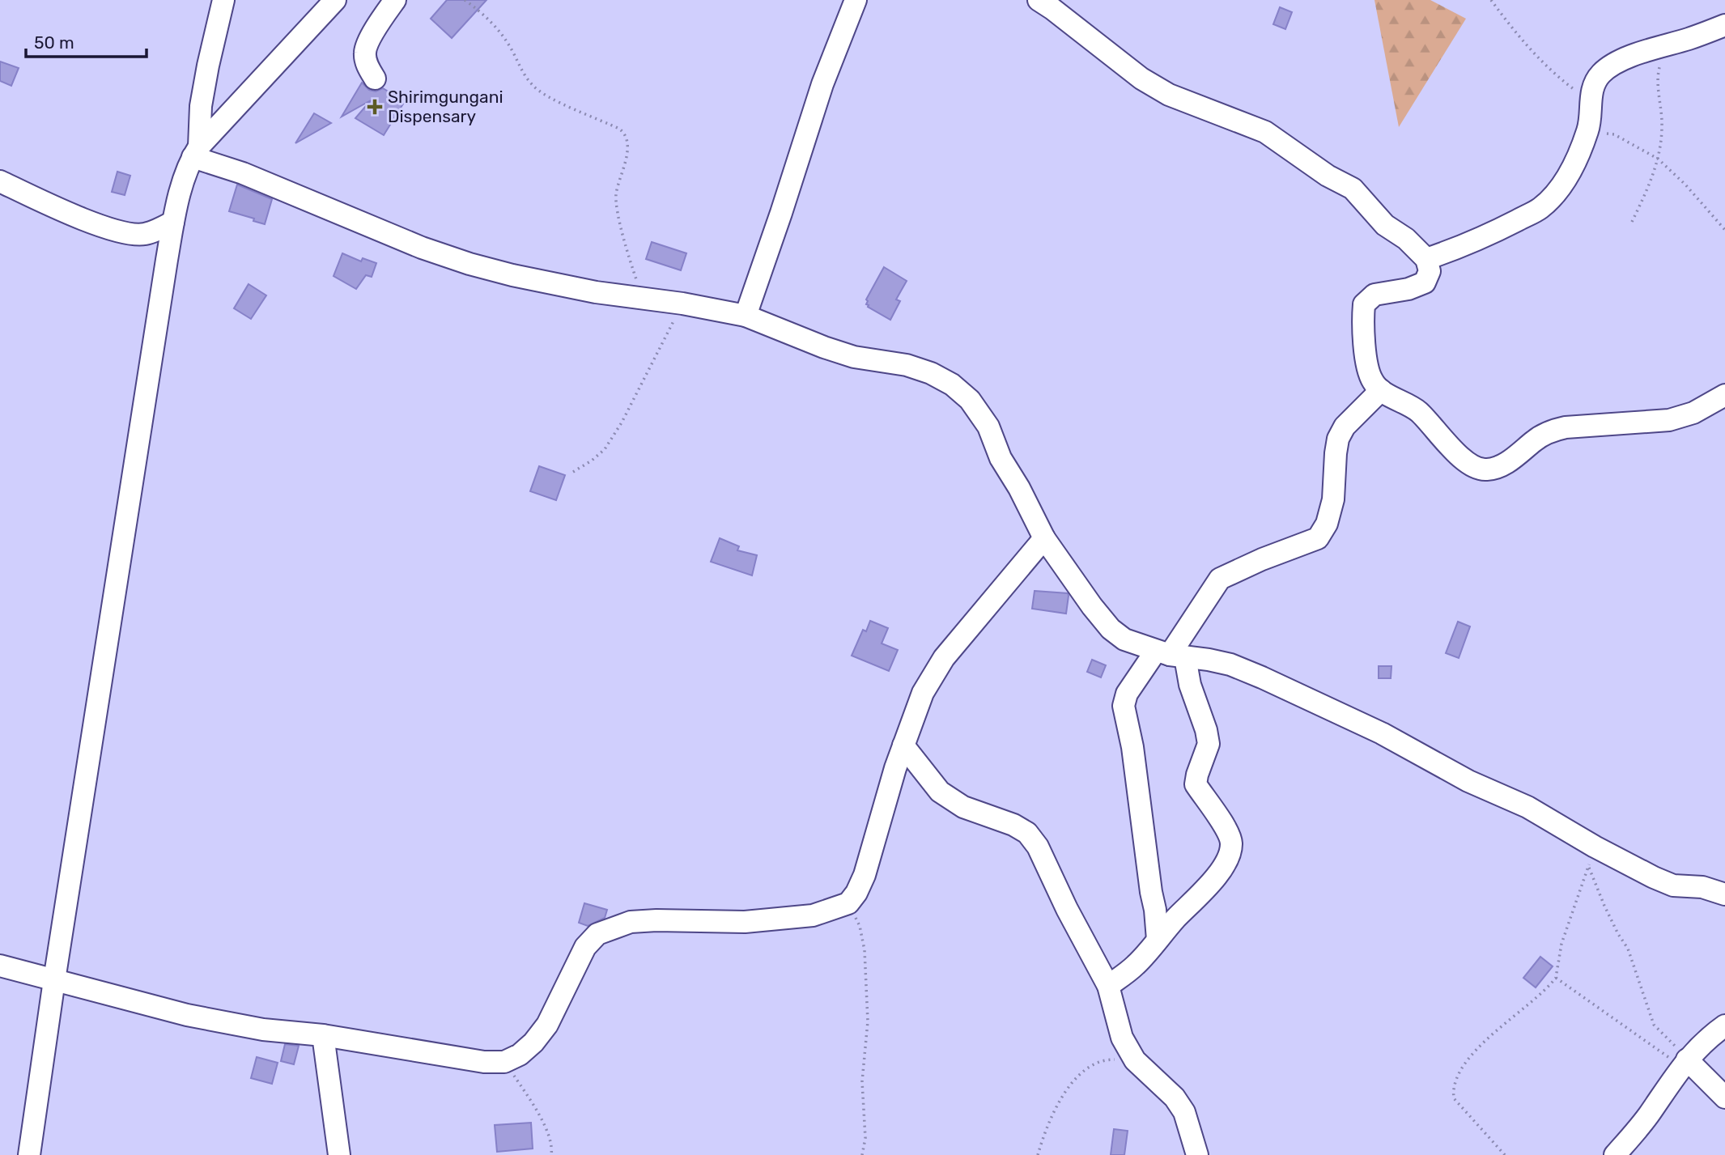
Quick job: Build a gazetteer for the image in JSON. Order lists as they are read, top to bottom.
{
  "places": {
    "health": ["Shirimgungani Dispensary"]
  },
  "scale_bar": "50 m"
}
